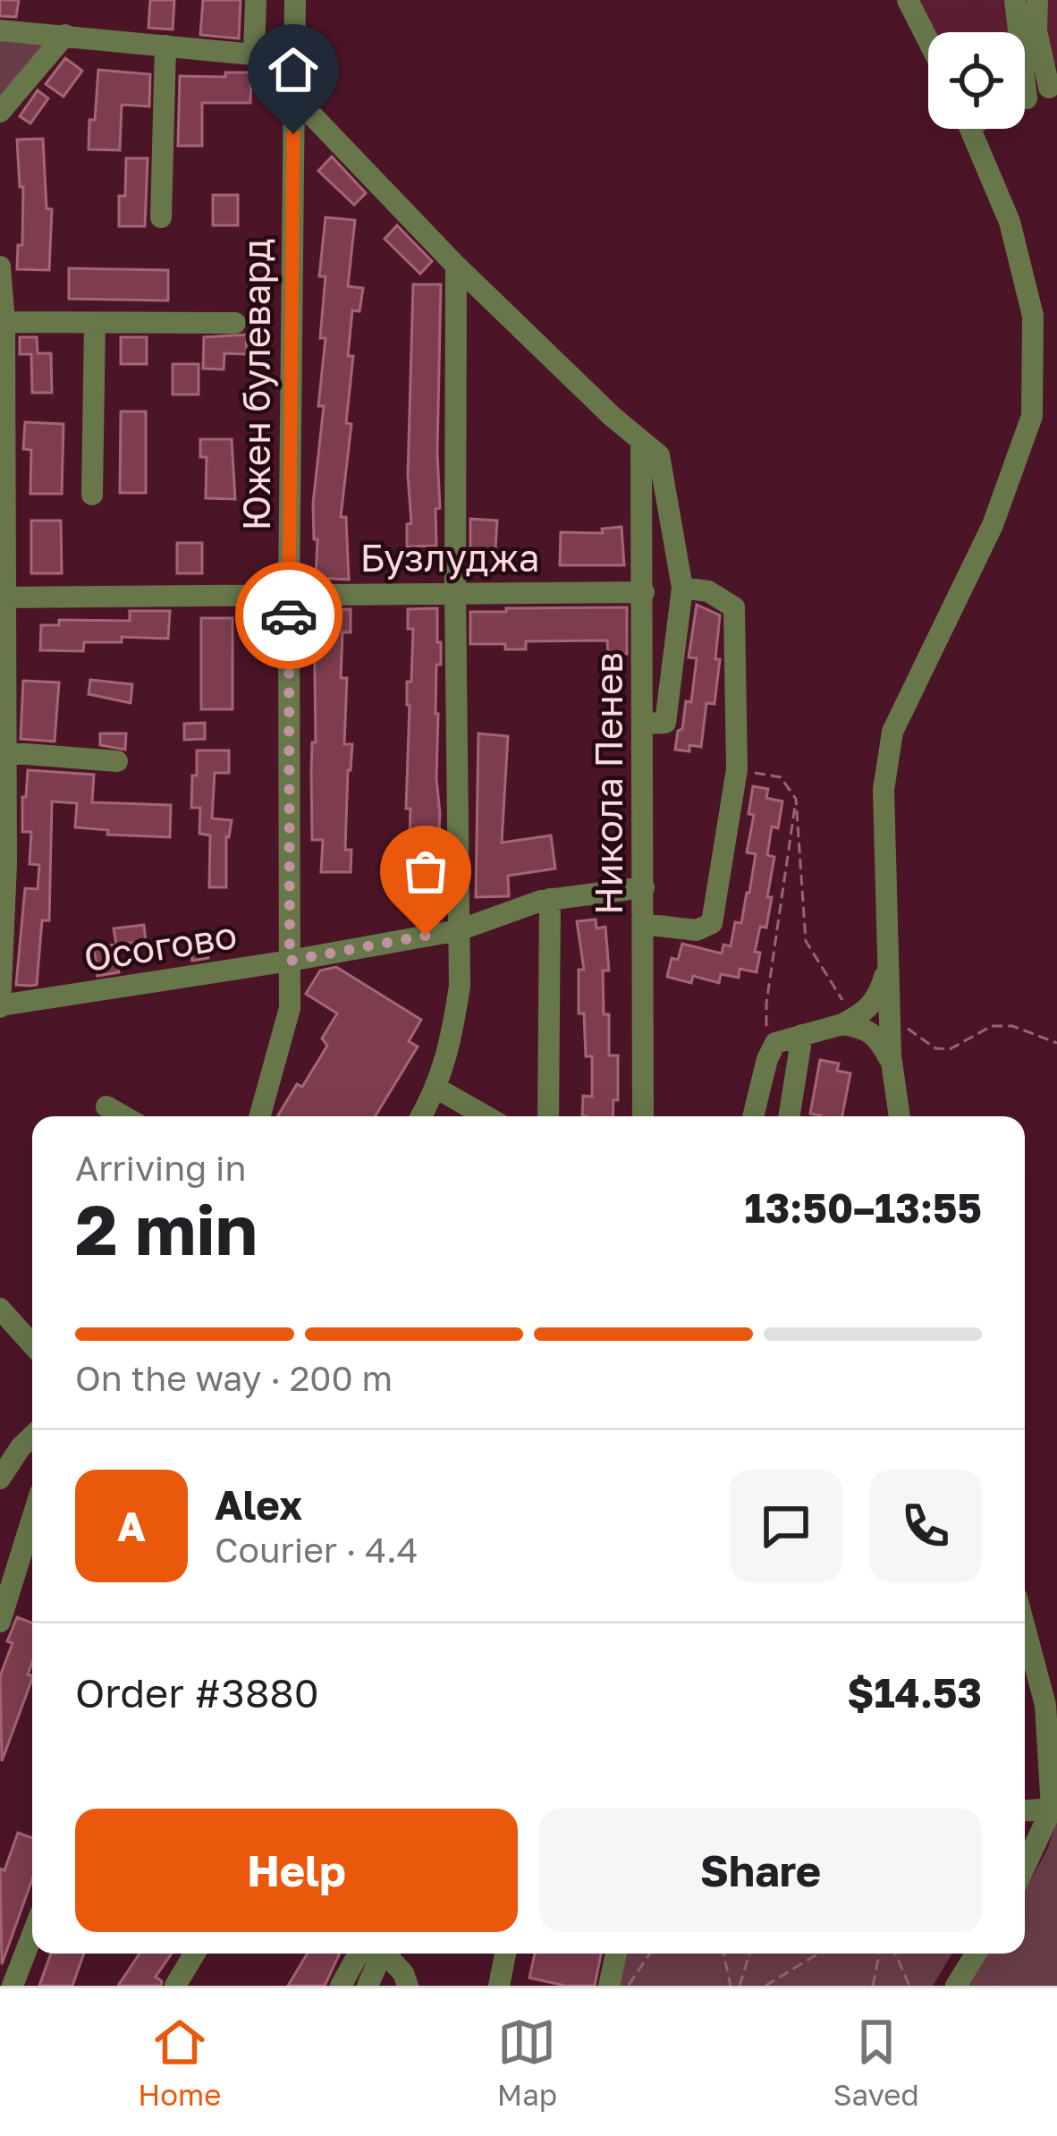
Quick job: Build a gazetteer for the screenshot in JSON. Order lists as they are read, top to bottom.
{
  "streets": {
    "street": [
      "Южен булевард",
      "Бузлуджа",
      "Никола Пенев",
      "Осогово"
    ]
  },
  "crossings": [
    ["Южен булевард", "Бузлуджа"],
    ["Южен булевард", "Осогово"],
    ["Бузлуджа", "Никола Пенев"],
    ["Никола Пенев", "Осогово"]
  ],
  "page": {
    "heading": ["2 min", "Arriving in", "13:50–13:55"],
    "panel": [
      "Alex",
      "Courier · 4.4",
      "Order #3880",
      "$14.53"
    ],
    "bar": "On the way · 200 m",
    "round": "A",
    "buttons": ["Help", "Share"],
    "tabs": ["Home", "Map", "Saved"]
  }
}
